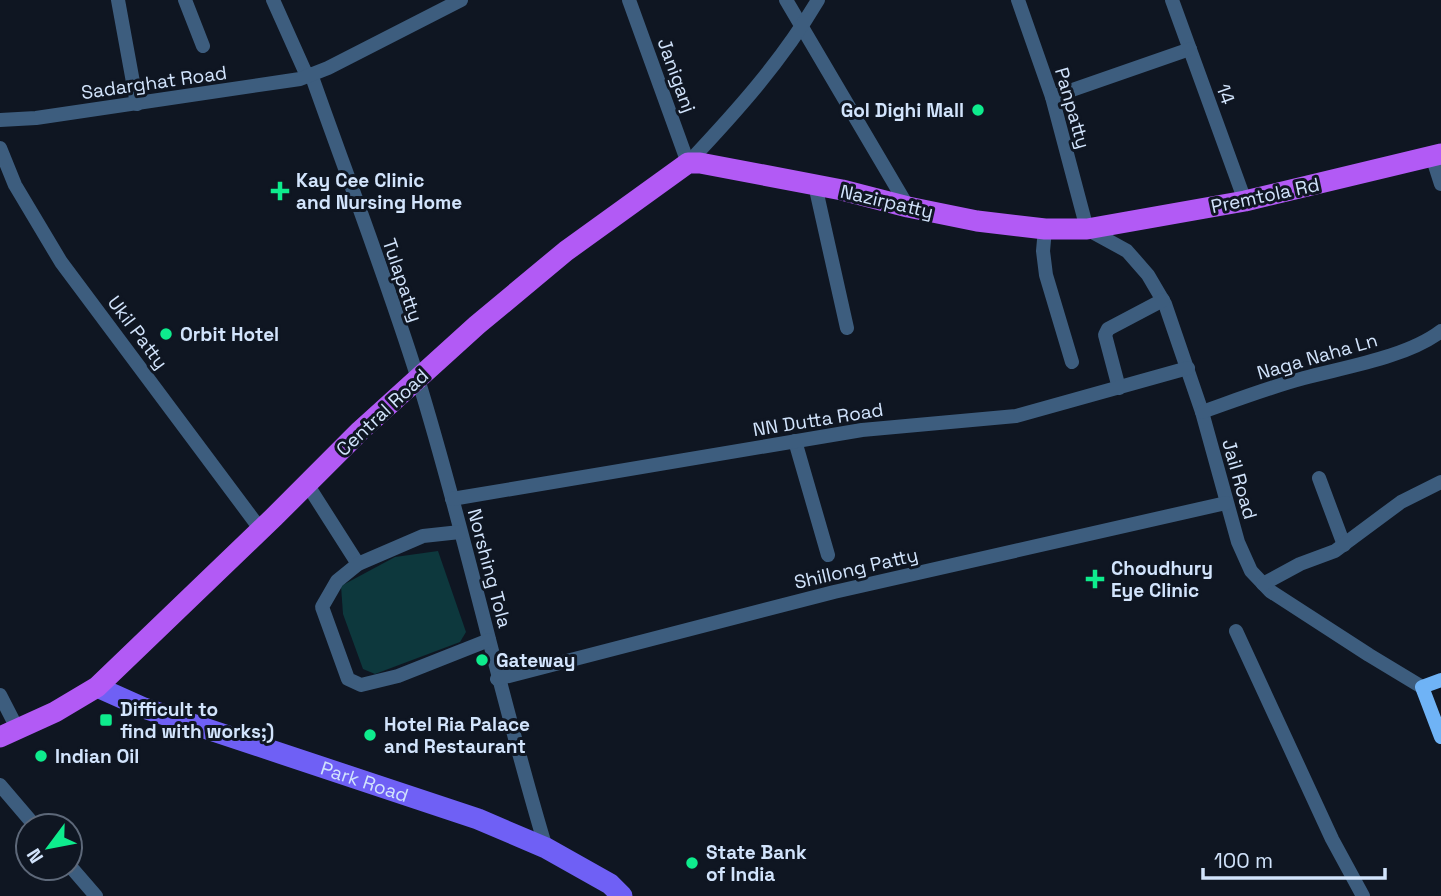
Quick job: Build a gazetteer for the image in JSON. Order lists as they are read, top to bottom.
{
  "streets": {
    "highway": ["Premtola Rd", "Nazirpatty", "Central Road"],
    "main road": ["Park Road"],
    "street": [
      "Janiganj",
      "Sadarghat Road",
      "14",
      "Panpatty",
      "Tulapatty",
      "Ukil Patty",
      "Naga Naha Ln",
      "NN Dutta Road",
      "Jail Road",
      "Norshing Tola",
      "Shillong Patty"
    ]
  },
  "crossings": [
    ["Janiganj", "Nazirpatty"],
    ["Janiganj", "Central Road"],
    ["Sadarghat Road", "Tulapatty"],
    ["14", "Premtola Rd"],
    ["Panpatty", "Premtola Rd"],
    ["Panpatty", "Nazirpatty"],
    ["Panpatty", "Jail Road"],
    ["Premtola Rd", "Nazirpatty"],
    ["Premtola Rd", "Jail Road"],
    ["Nazirpatty", "Central Road"],
    ["Nazirpatty", "Jail Road"],
    ["Tulapatty", "Central Road"],
    ["Tulapatty", "Norshing Tola"],
    ["Ukil Patty", "Central Road"],
    ["Naga Naha Ln", "Jail Road"],
    ["Central Road", "Norshing Tola"],
    ["Central Road", "Park Road"],
    ["NN Dutta Road", "Jail Road"],
    ["NN Dutta Road", "Norshing Tola"],
    ["Jail Road", "Shillong Patty"],
    ["Norshing Tola", "Shillong Patty"],
    ["Norshing Tola", "Park Road"]
  ],
  "places": {
    "other": [
      "Gol Dighi Mall",
      "Orbit Hotel",
      "Gateway",
      "Hotel Ria Palace and Restaurant",
      "Indian Oil",
      "State Bank of India"
    ],
    "health": ["Kay Cee Clinic and Nursing Home", "Choudhury Eye Clinic"],
    "transit": ["Difficult to find with works;)"]
  },
  "scale_bar": "100 m",
  "north": "bottom left"
}
